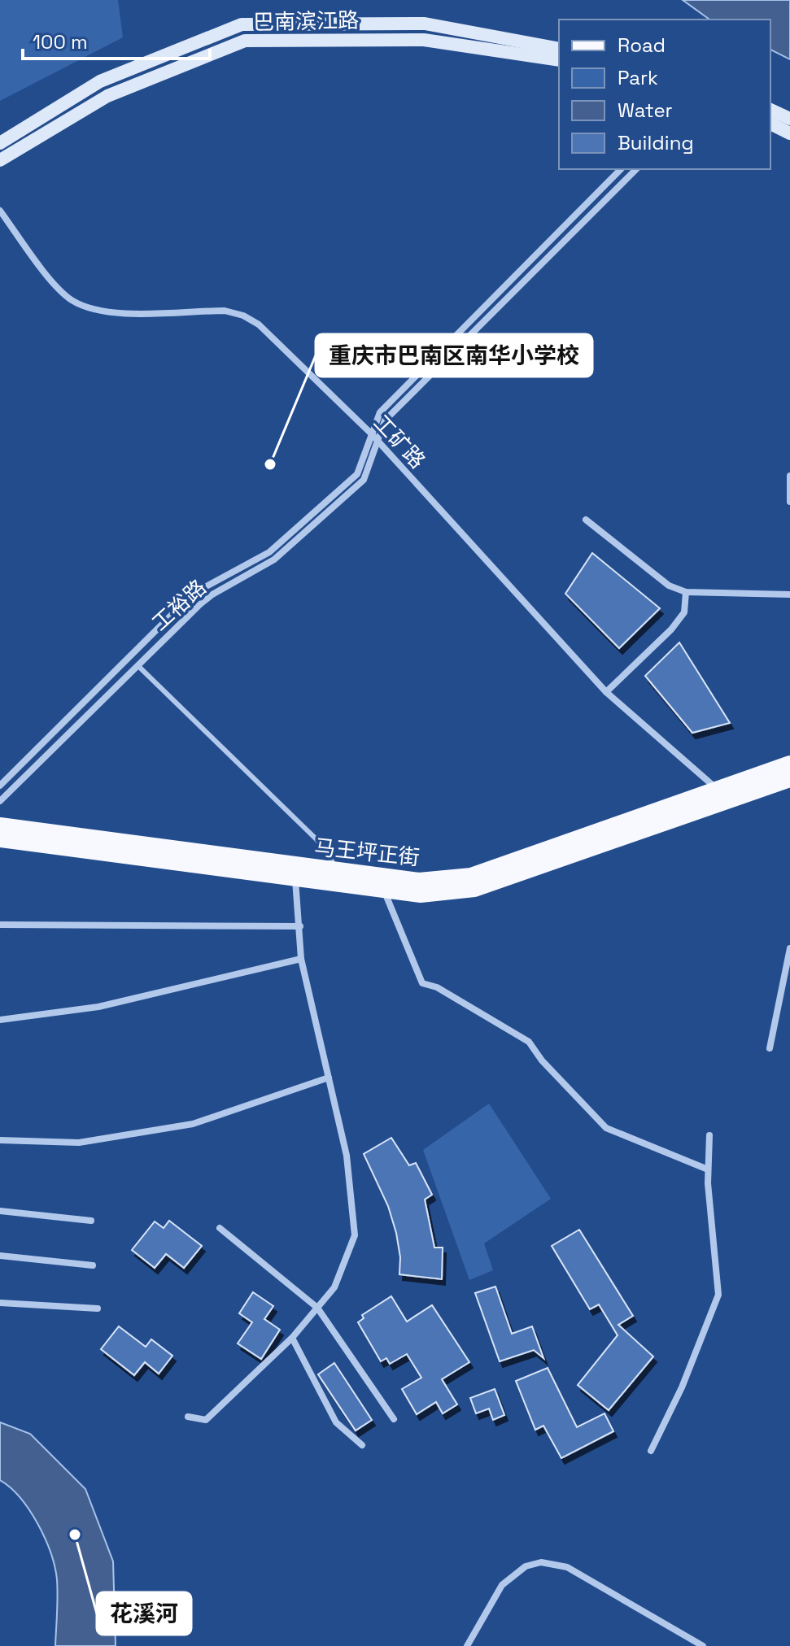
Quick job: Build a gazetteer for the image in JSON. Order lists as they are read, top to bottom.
{
  "streets": {
    "main road": ["巴南滨江路", "马王坪正街"],
    "street": ["工矿路", "工裕路"]
  },
  "crossings": [
    ["工矿路", "工裕路"],
    ["工矿路", "马王坪正街"]
  ],
  "places": ["重庆市巴南区南华小学校", "花溪河"],
  "legend": [
    "Road",
    "Park",
    "Water",
    "Building"
  ],
  "scale_bar": "100 m"
}
